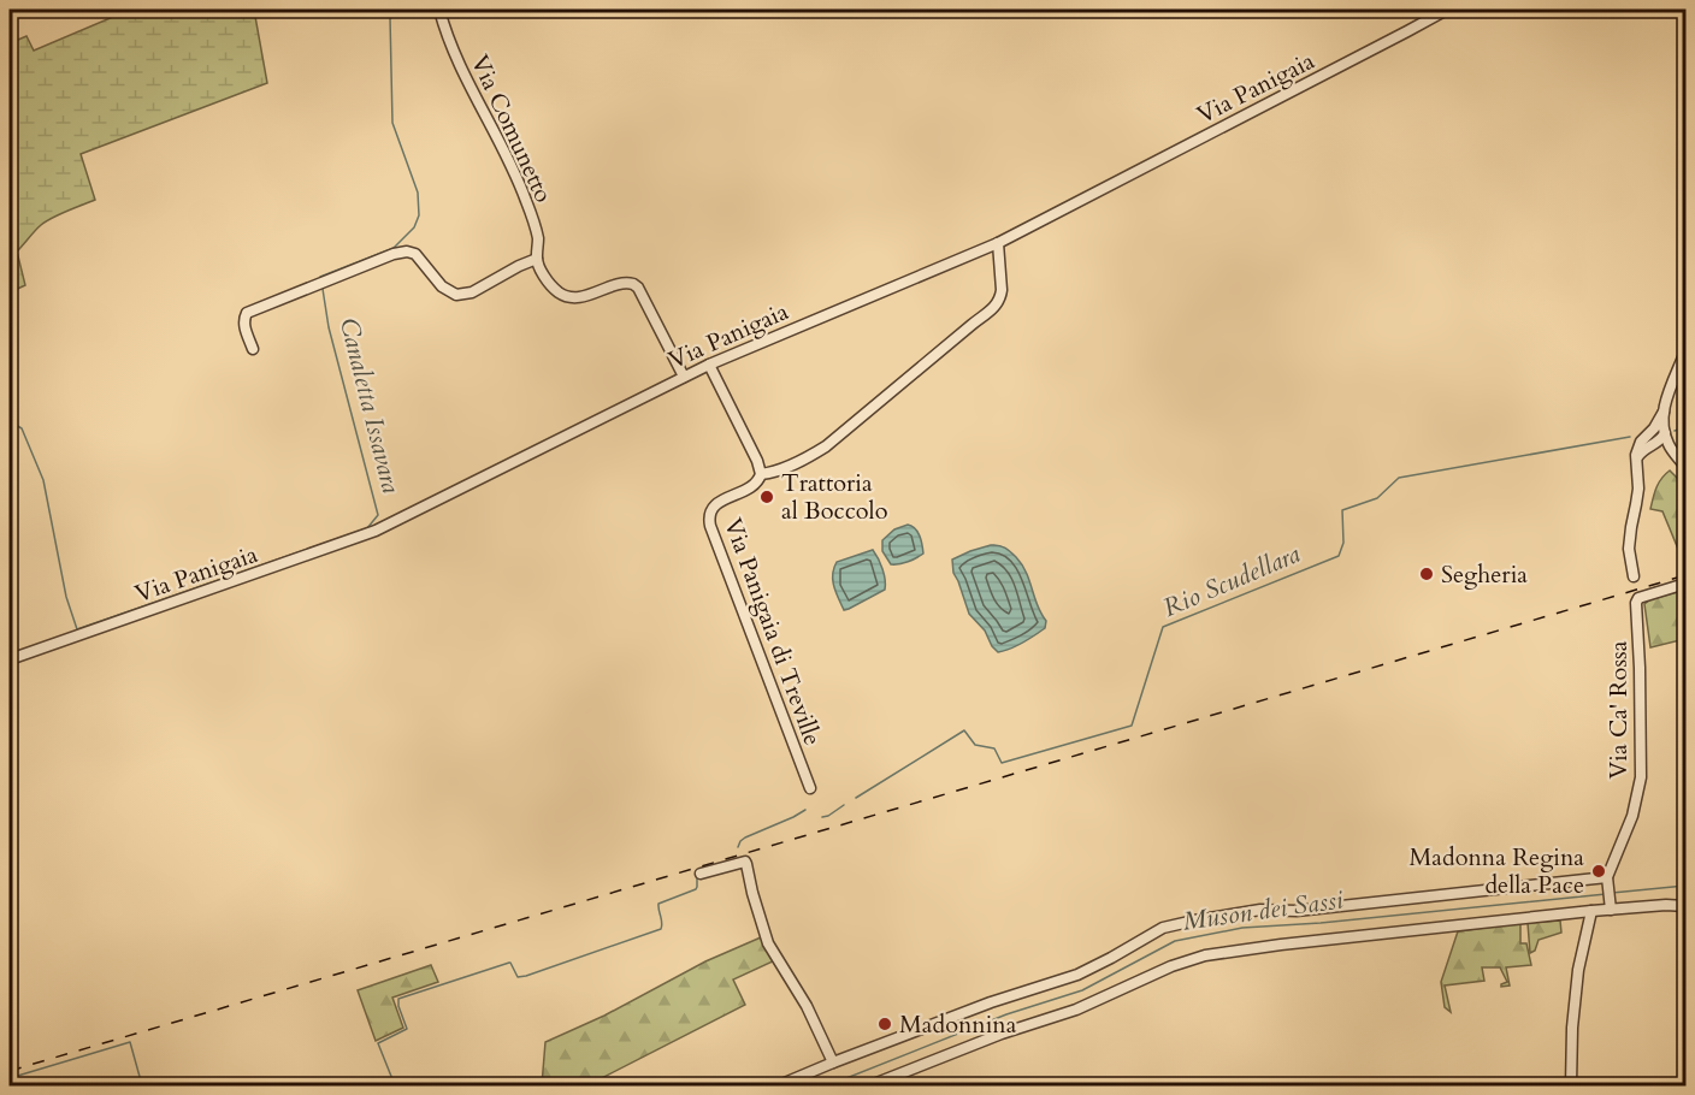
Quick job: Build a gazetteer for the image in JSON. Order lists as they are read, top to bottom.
{
  "streets": {
    "street": [
      "Via Panigaia",
      "Via Comunetto",
      "Via Panigaia di Treville",
      "Via Ca' Rossa"
    ]
  },
  "crossings": [
    ["Via Panigaia", "Via Comunetto"],
    ["Via Panigaia", "Via Panigaia di Treville"]
  ],
  "water": ["Canaletta Issavara", "Rio Scudellara", "Muson dei Sassi"],
  "places": [
    "Trattoria al Boccolo",
    "Segheria",
    "Madonna Regina della Pace",
    "Madonnina"
  ]
}
